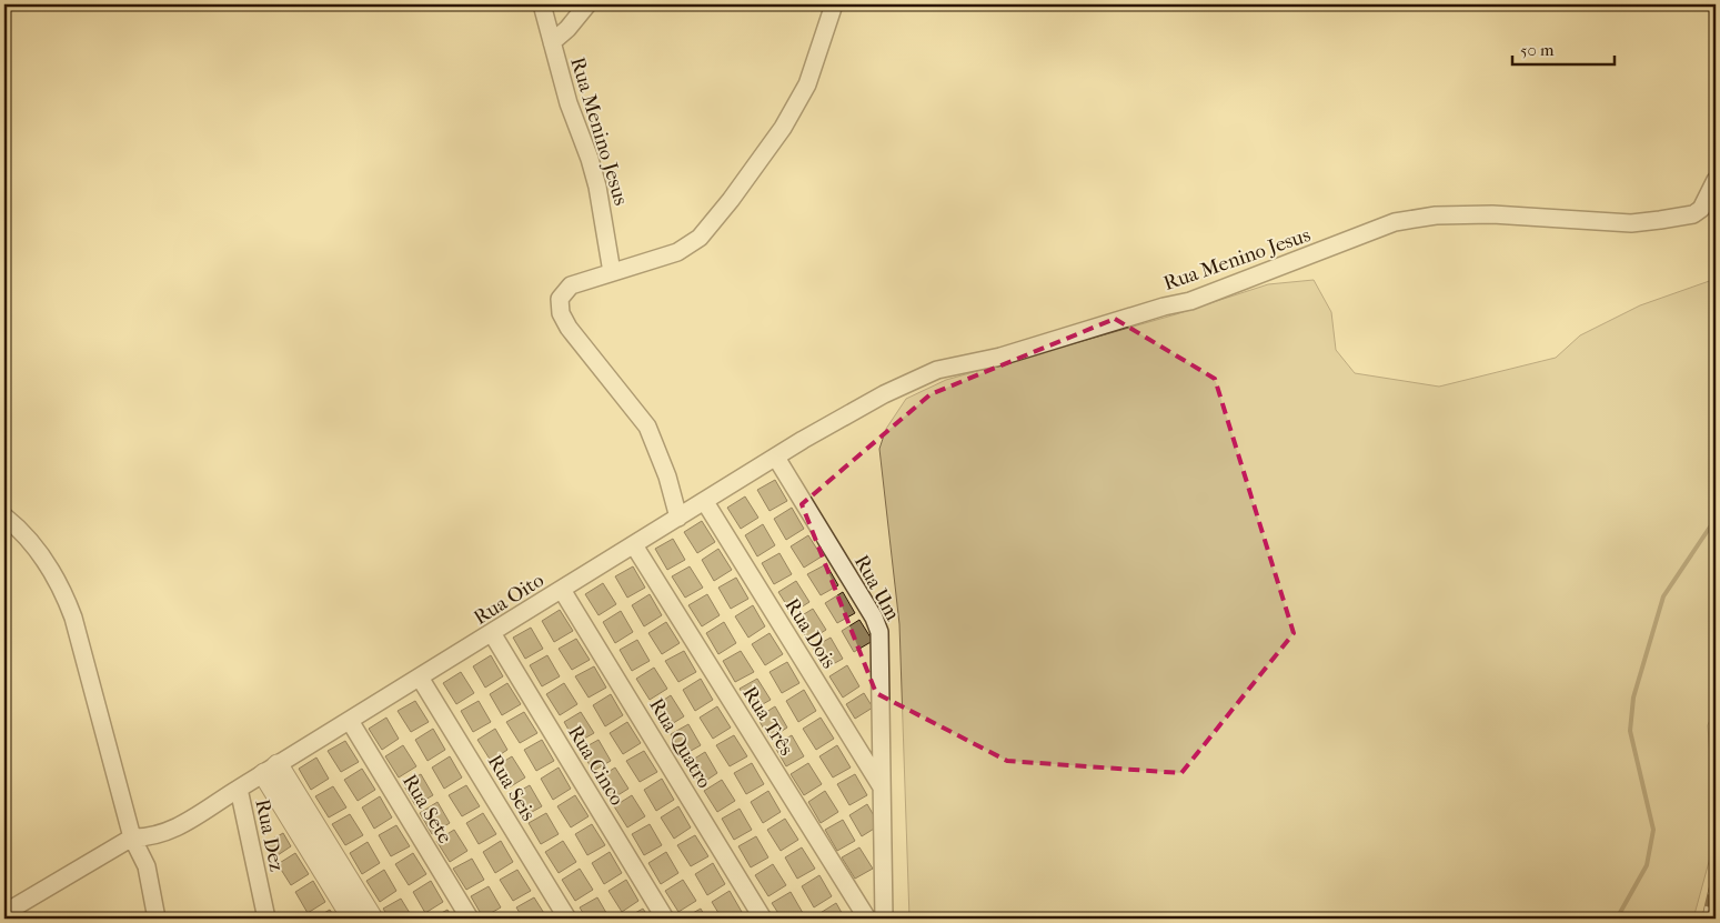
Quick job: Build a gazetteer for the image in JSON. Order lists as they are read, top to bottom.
{
  "streets": {
    "street": [
      "Rua Menino Jesus",
      "Rua Um",
      "Rua Oito",
      "Rua Dois",
      "Rua Três",
      "Rua Quatro",
      "Rua Cinco",
      "Rua Seis",
      "Rua Sete",
      "Rua Dez"
    ]
  },
  "crossings": [
    ["Rua Menino Jesus", "Rua Um"],
    ["Rua Menino Jesus", "Rua Oito"],
    ["Rua Um", "Rua Oito"],
    ["Rua Um", "Rua Dois"],
    ["Rua Oito", "Rua Dois"],
    ["Rua Oito", "Rua Três"],
    ["Rua Oito", "Rua Quatro"],
    ["Rua Oito", "Rua Cinco"],
    ["Rua Oito", "Rua Seis"],
    ["Rua Oito", "Rua Sete"],
    ["Rua Oito", "Rua Dez"]
  ],
  "scale_bar": "50 m"
}
